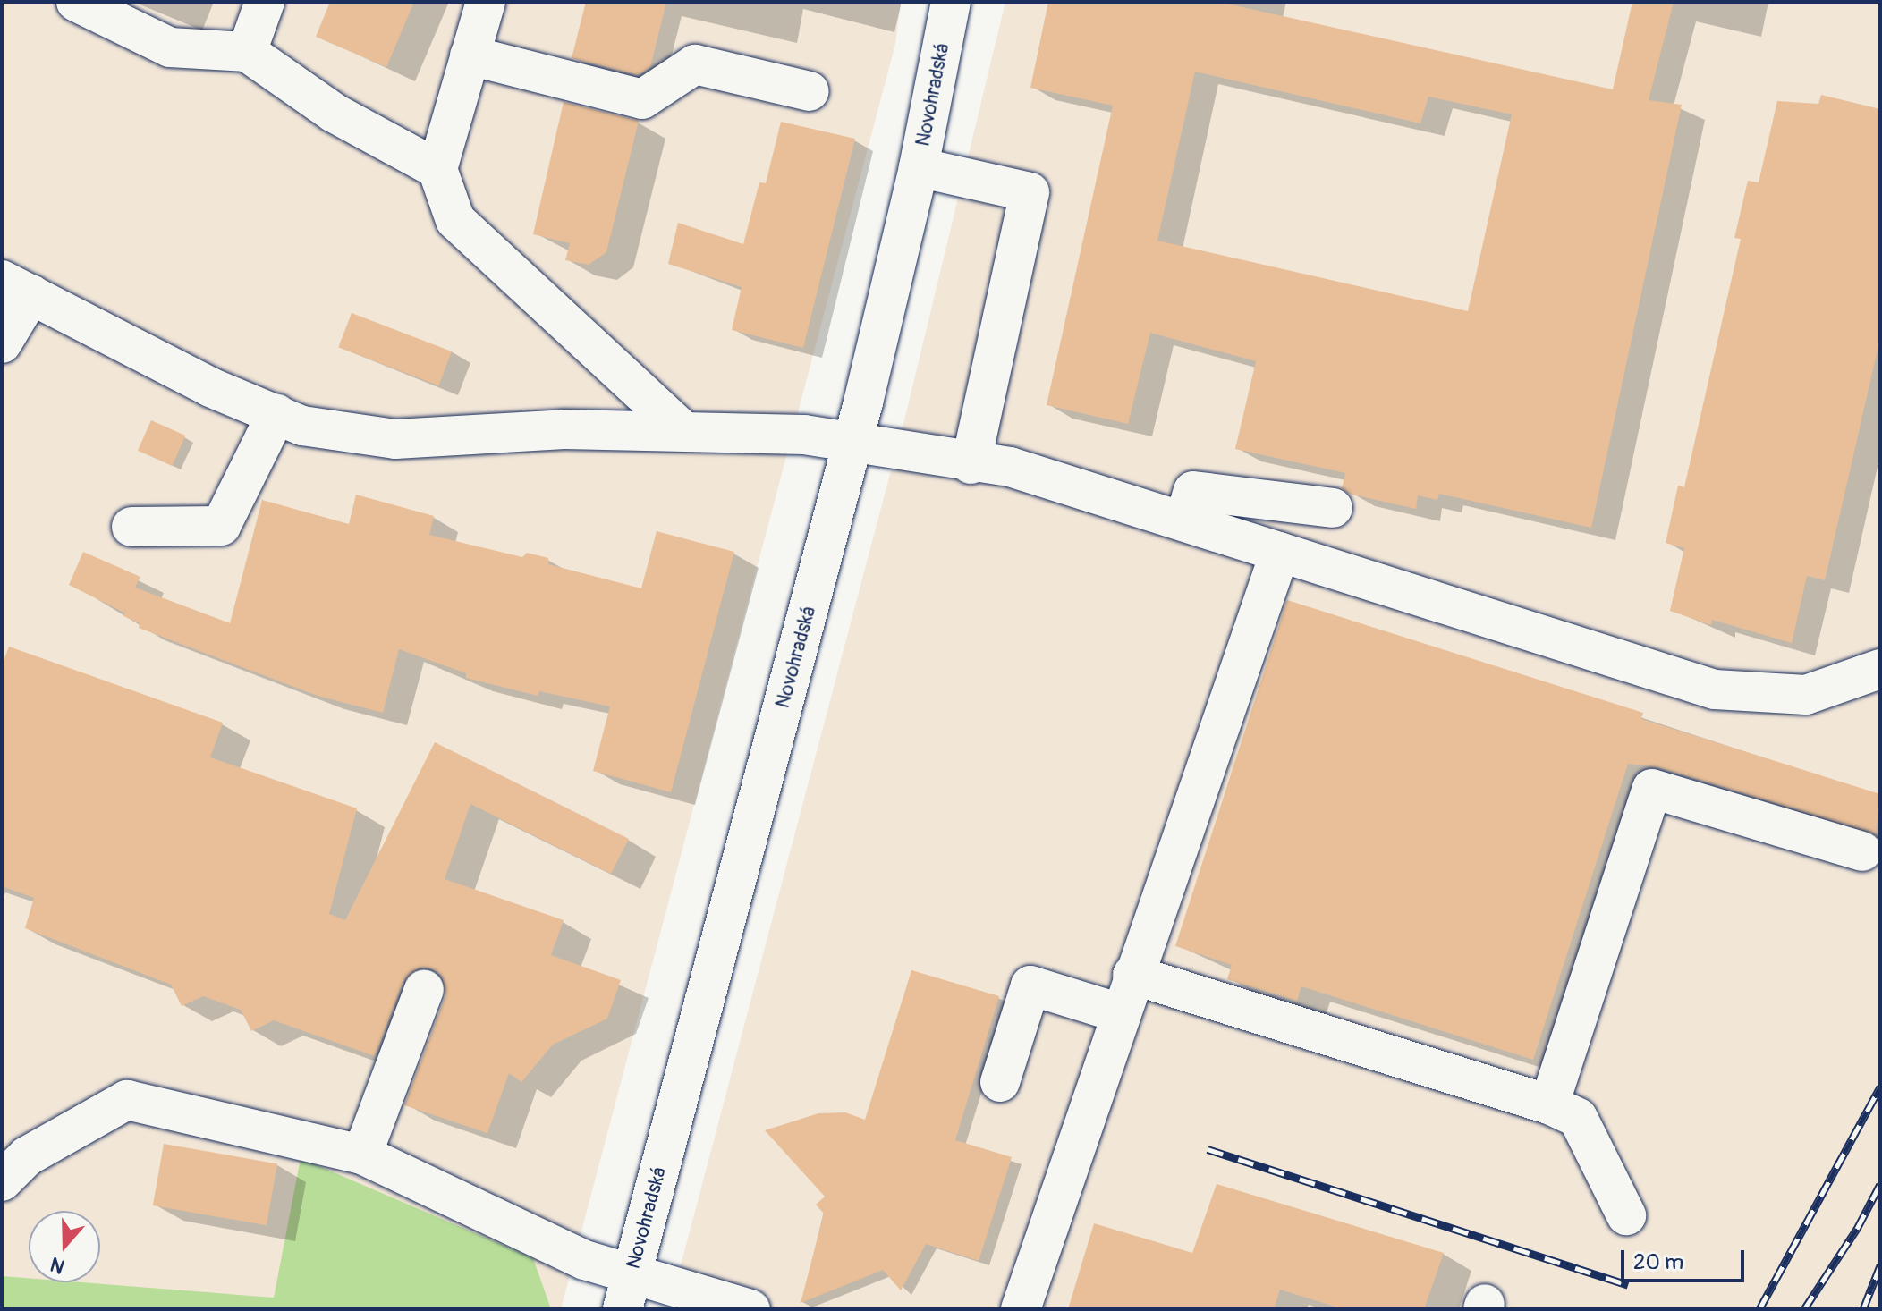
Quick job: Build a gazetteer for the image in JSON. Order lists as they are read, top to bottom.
{
  "streets": {
    "main road": ["Novohradská"]
  },
  "scale_bar": "20 m",
  "north": "bottom"
}
